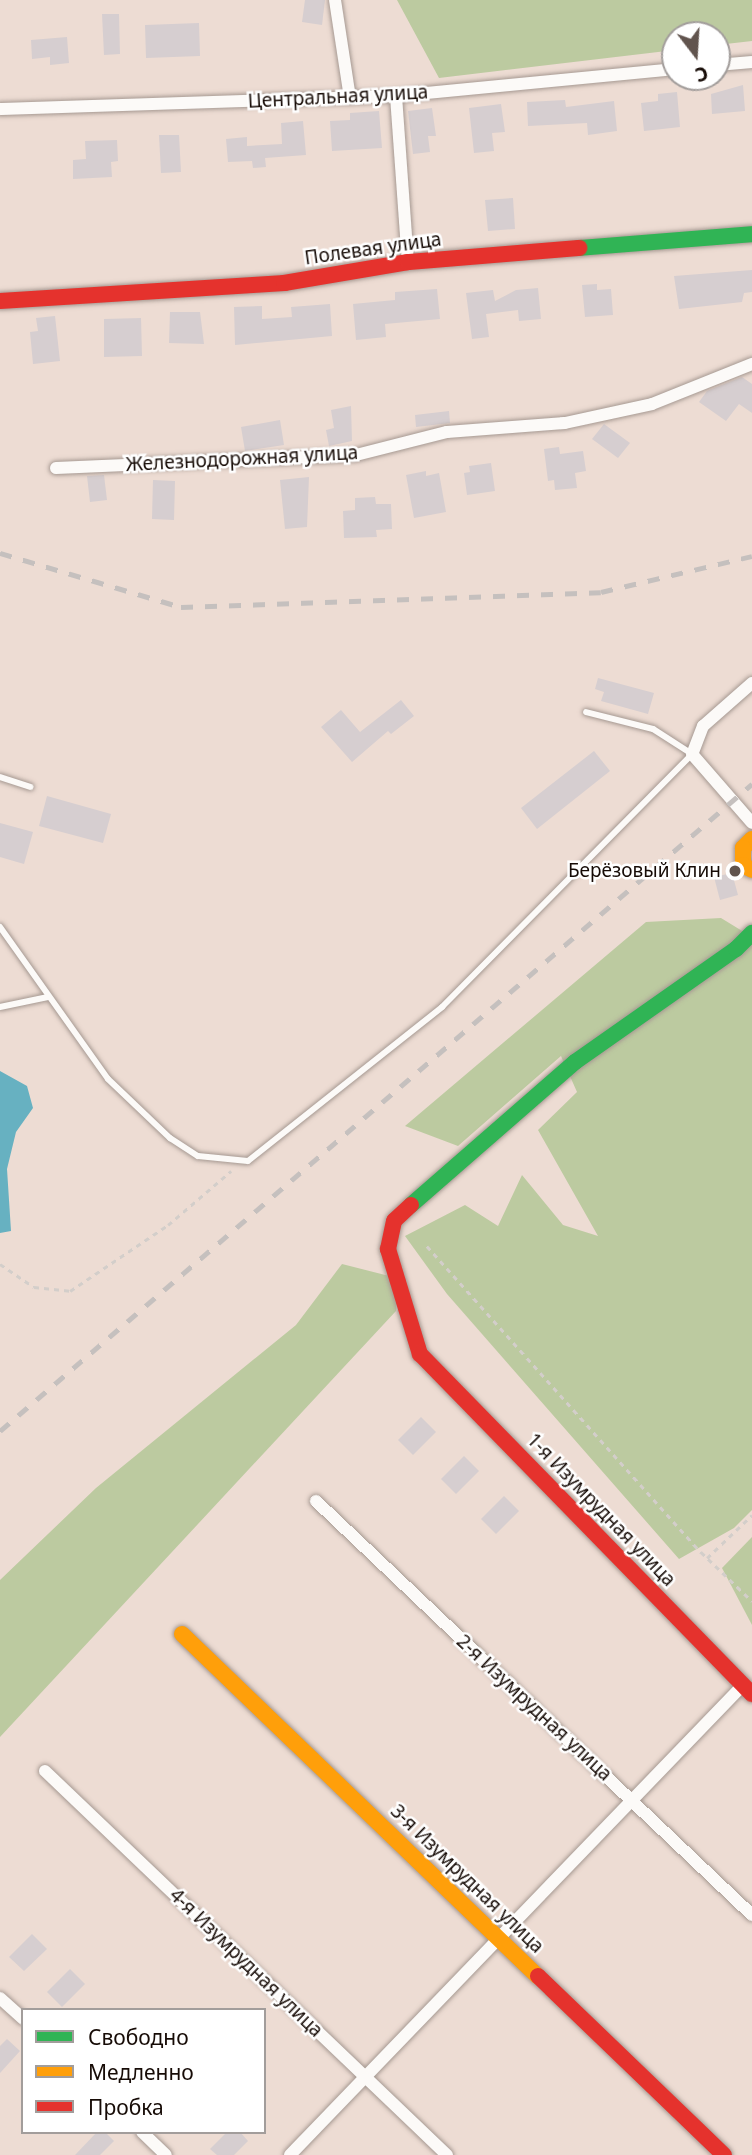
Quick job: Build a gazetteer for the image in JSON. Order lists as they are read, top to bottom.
{
  "streets": {
    "street": [
      "Центральная улица",
      "Полевая улица",
      "Железнодорожная улица",
      "1-я Изумрудная улица",
      "2-я Изумрудная улица",
      "3-я Изумрудная улица",
      "4-я Изумрудная улица"
    ]
  },
  "places": ["Берёзовый Клин"],
  "legend": ["Свободно", "Медленно", "Пробка"],
  "north": "bottom"
}
